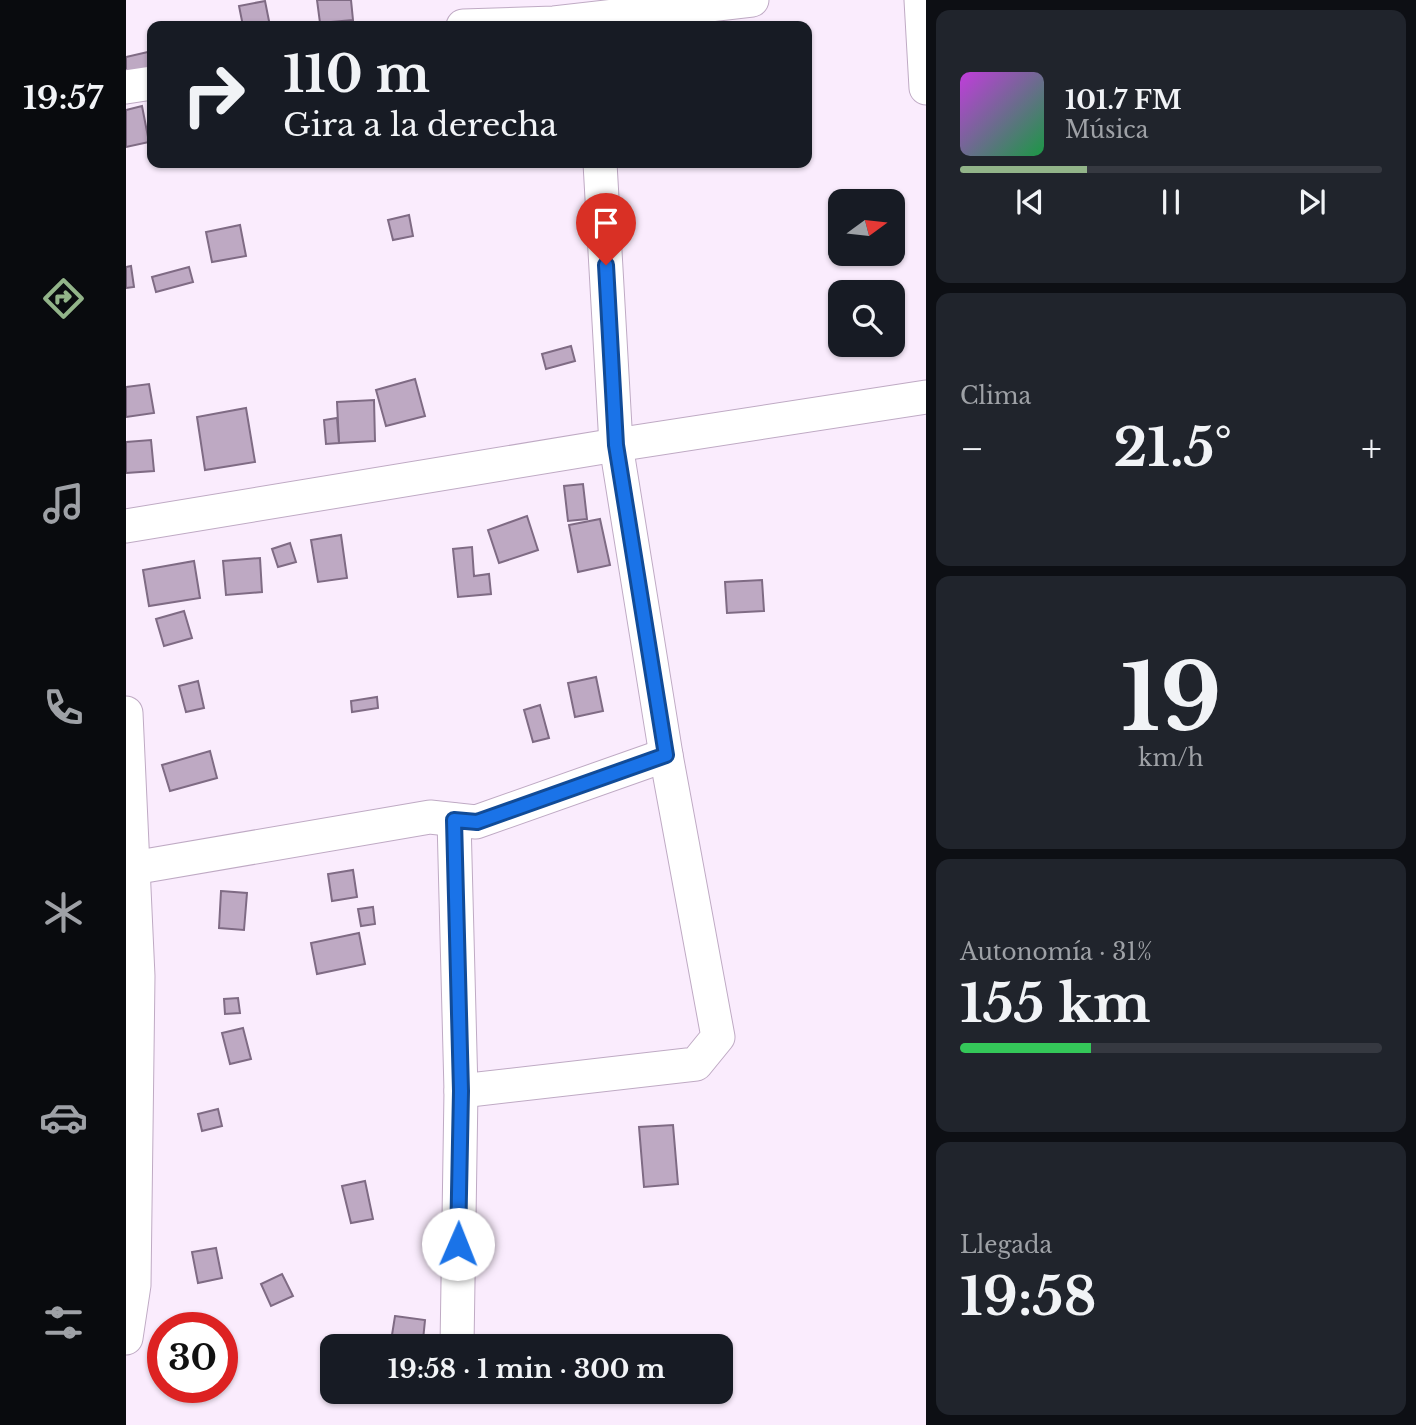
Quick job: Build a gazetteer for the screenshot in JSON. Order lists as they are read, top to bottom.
{
  "north": "right",
  "page": {
    "tabs": "19:57",
    "turn": ["110 m", "Gira a la derecha"],
    "song": ["101.7 FM", "Música"],
    "tile": [
      "Clima",
      ["19", "km/h"],
      ["Autonomía · 31%", "155 km"],
      ["Llegada", "19:58"]
    ],
    "heat": ["−", "21.5°", "+"],
    "limit": "30",
    "trip": "19:58 · 1 min · 300 m"
  }
}
